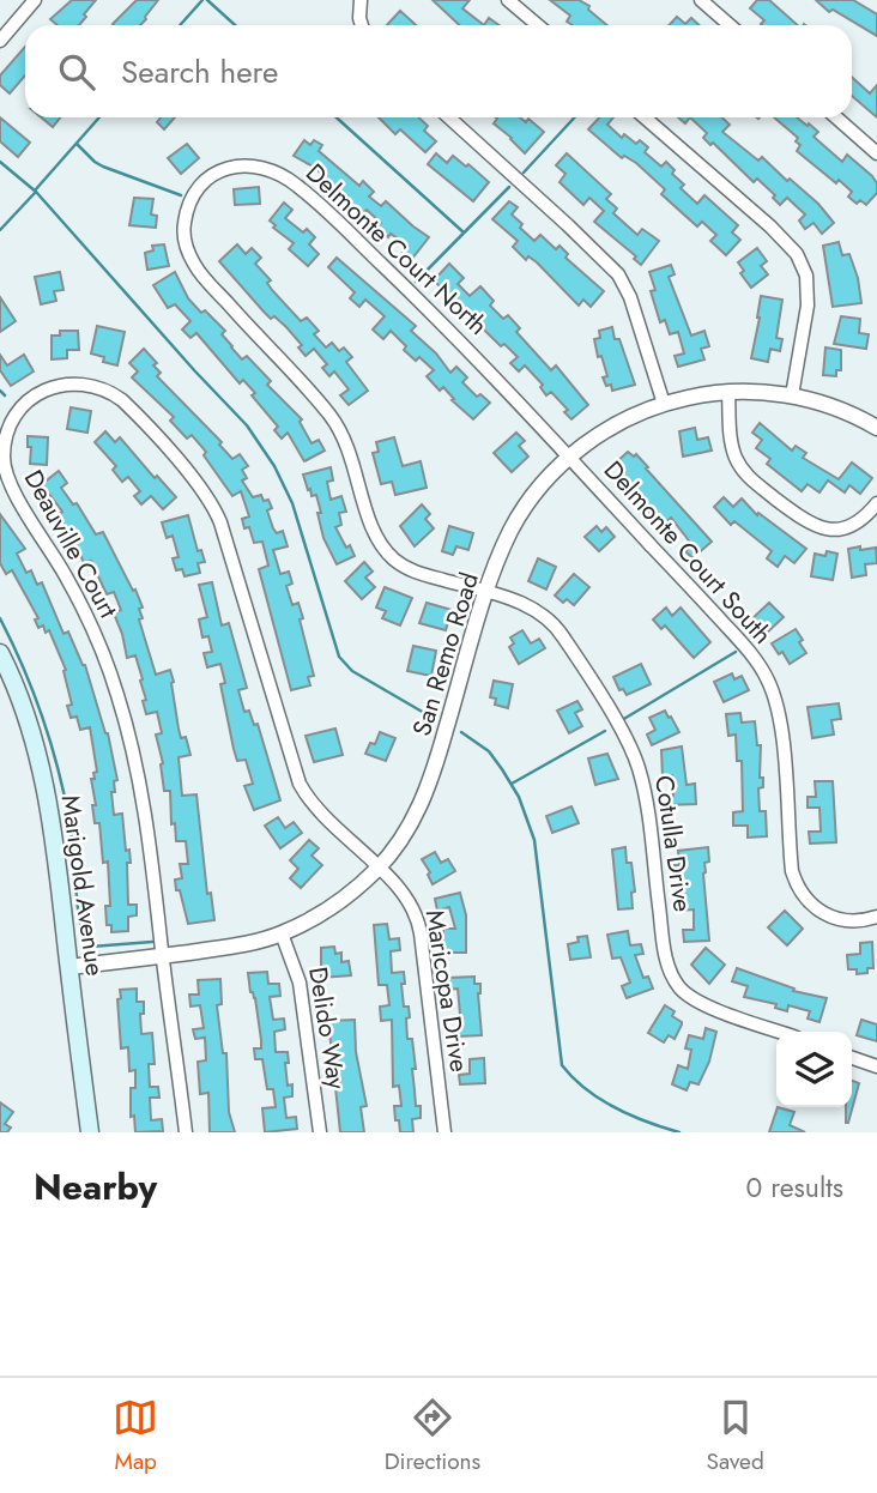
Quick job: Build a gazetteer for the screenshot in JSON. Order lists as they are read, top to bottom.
{
  "streets": {
    "main road": ["Marigold Avenue"],
    "street": [
      "Delmonte Court North",
      "Deauville Court",
      "Delmonte Court South",
      "San Remo Road",
      "Cotulla Drive",
      "Maricopa Drive",
      "Delido Way"
    ]
  },
  "crossings": [
    ["Delmonte Court North", "Delmonte Court South"],
    ["Delmonte Court North", "San Remo Road"],
    ["Delmonte Court North", "Cotulla Drive"],
    ["Deauville Court", "San Remo Road"],
    ["Deauville Court", "Maricopa Drive"],
    ["Delmonte Court South", "San Remo Road"],
    ["San Remo Road", "Cotulla Drive"],
    ["San Remo Road", "Marigold Avenue"],
    ["San Remo Road", "Maricopa Drive"],
    ["San Remo Road", "Delido Way"]
  ],
  "page": {
    "search": "Search here",
    "heading": ["Nearby", "0 results"],
    "nav": ["Map", "Directions", "Saved"]
  }
}
